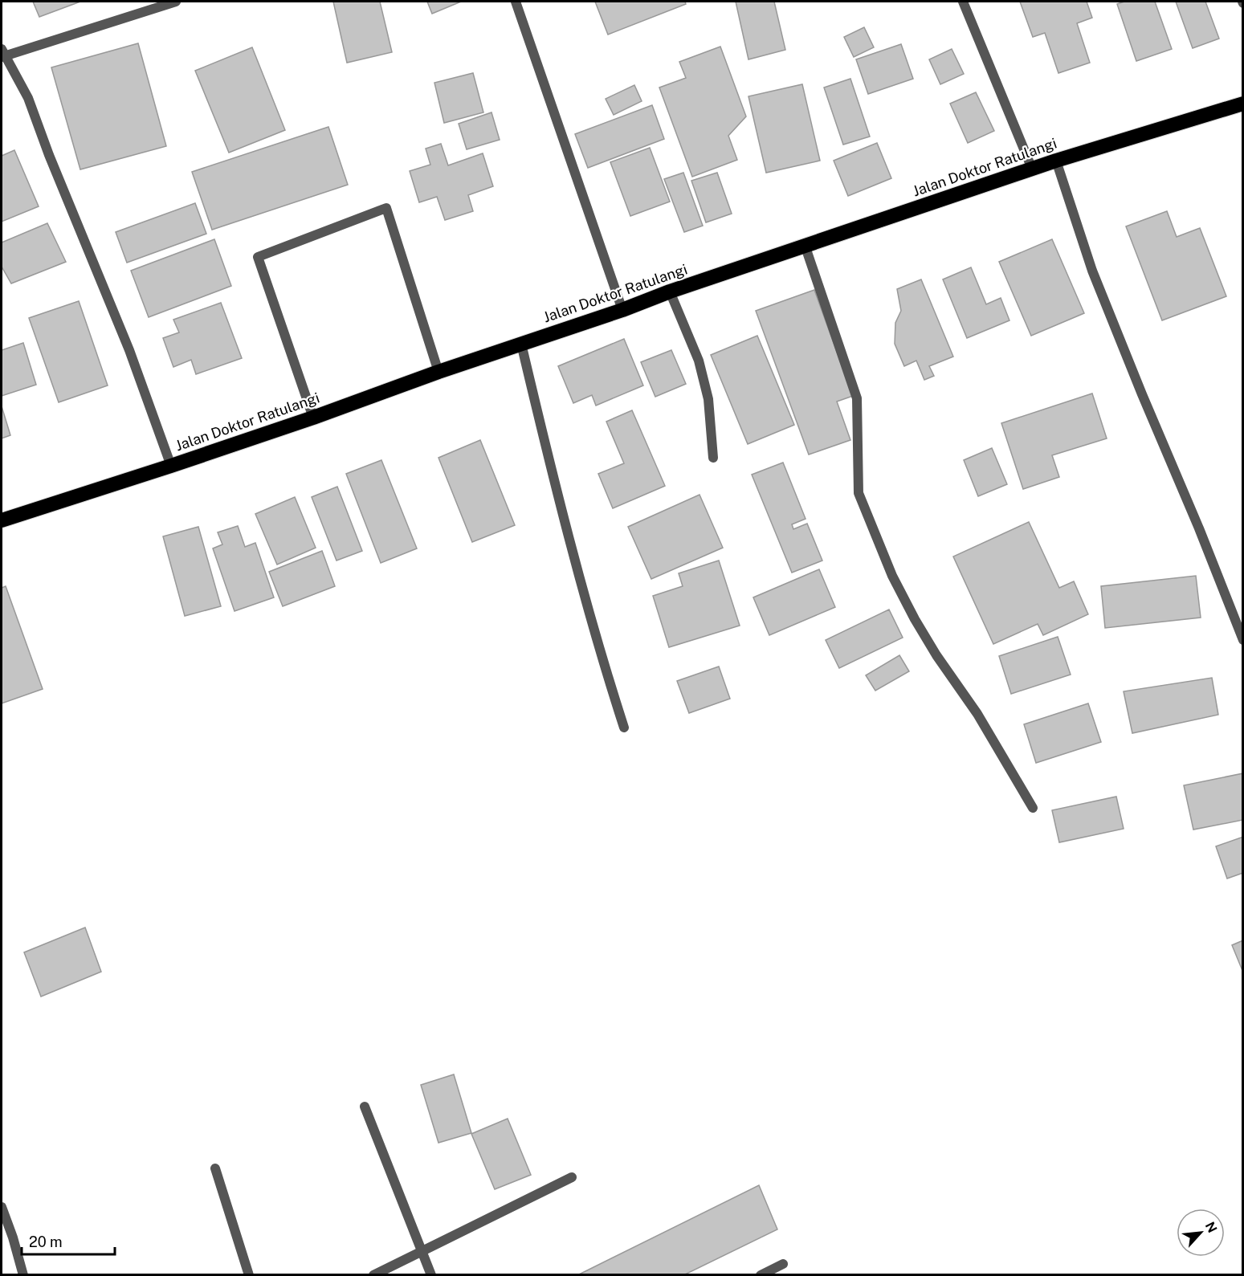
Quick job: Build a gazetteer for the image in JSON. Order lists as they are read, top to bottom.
{
  "streets": {
    "highway": ["Jalan Doktor Ratulangi"]
  },
  "scale_bar": "20 m",
  "north": "top right"
}
